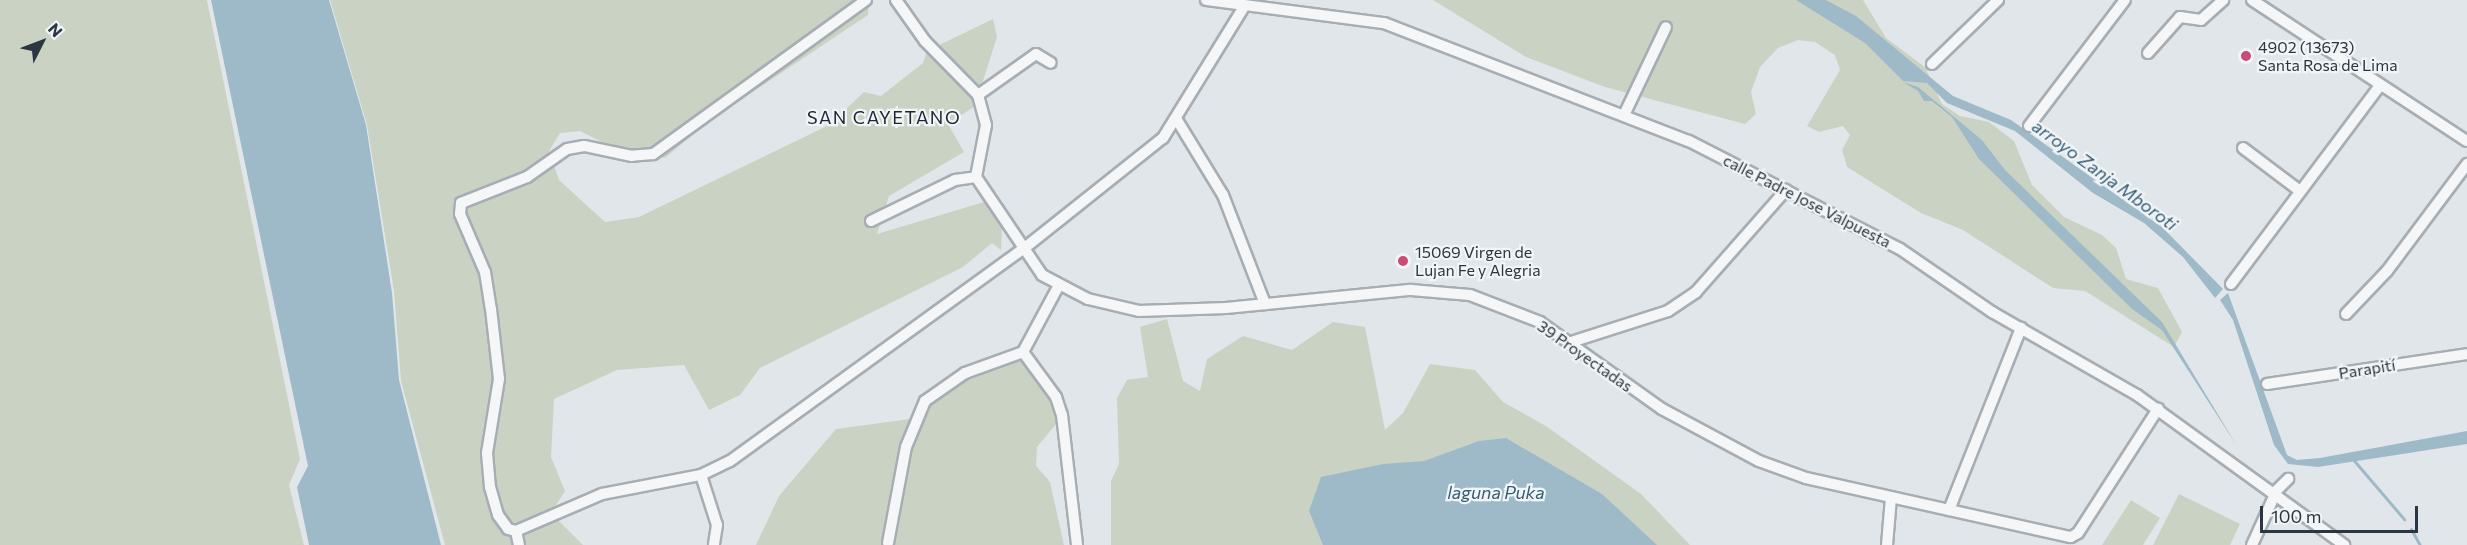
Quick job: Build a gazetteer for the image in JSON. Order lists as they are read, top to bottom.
{
  "streets": {
    "street": ["calle Padre Jose Valpuesta", "39 Proyectadas", "Parapití"]
  },
  "crossings": [
    ["calle Padre Jose Valpuesta", "39 Proyectadas"]
  ],
  "districts": ["SAN CAYETANO"],
  "water": ["arroyo Zanja Mboroti", "laguna Puka"],
  "places": ["4902 (13673) Santa Rosa de Lima", "15069 Virgen de Lujan Fe y Alegria"],
  "scale_bar": "100 m",
  "north": "top right"
}
